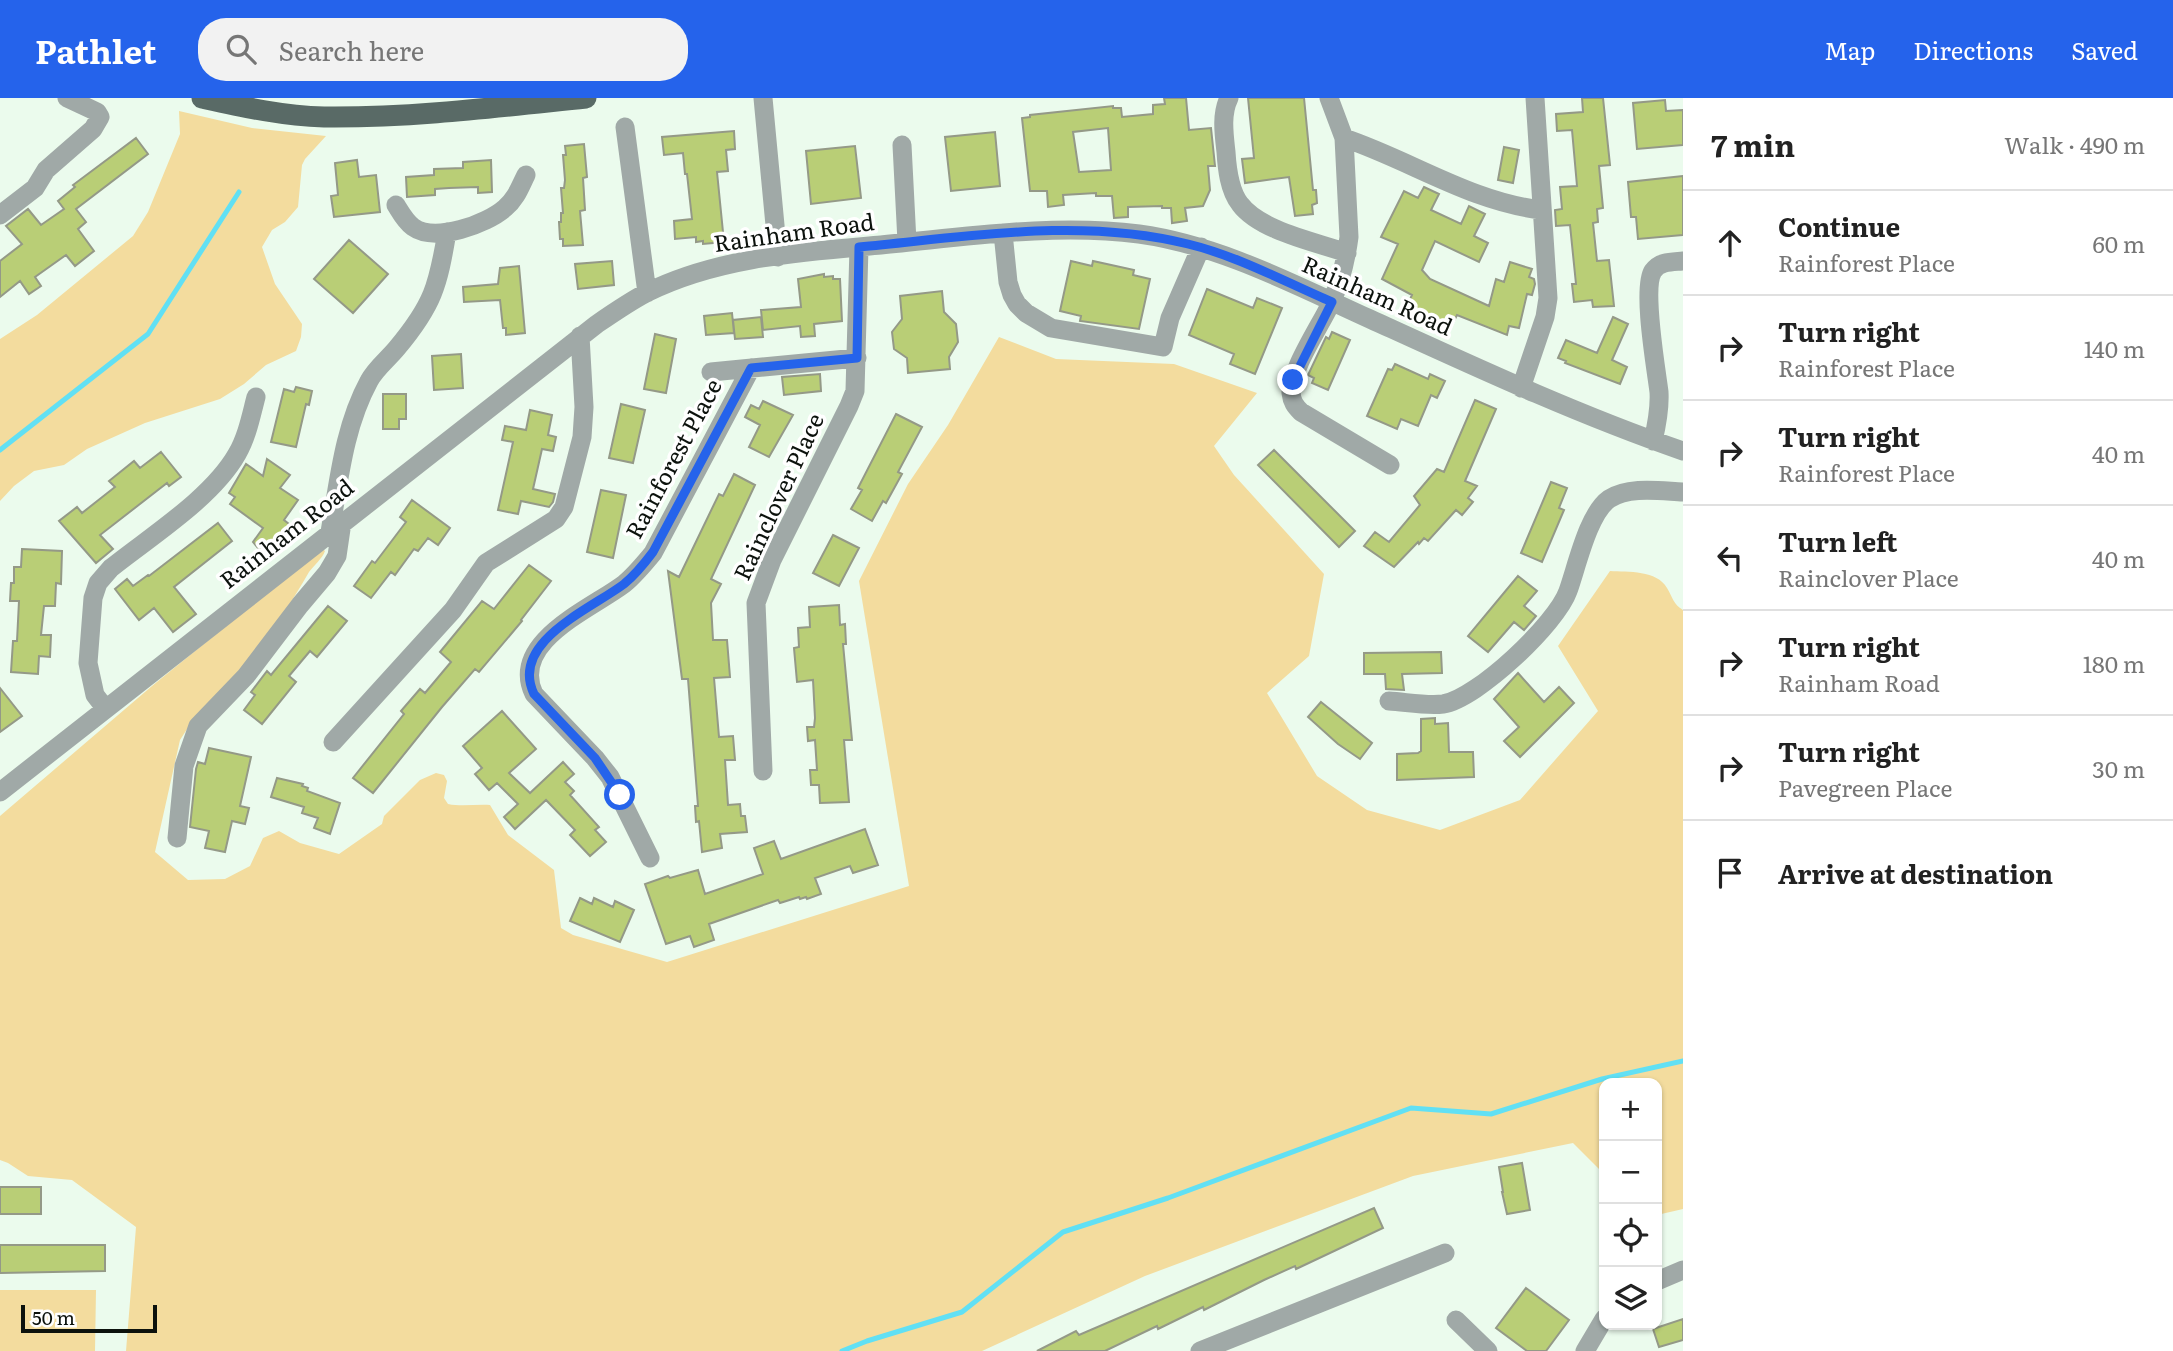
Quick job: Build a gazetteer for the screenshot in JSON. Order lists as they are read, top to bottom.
{
  "streets": {
    "street": ["Rainham Road", "Rainforest Place", "Rainclover Place"]
  },
  "crossings": [
    ["Rainham Road", "Rainclover Place"],
    ["Rainforest Place", "Rainclover Place"]
  ],
  "scale_bar": "50 m",
  "page": {
    "header": "Pathlet",
    "search": "Search here",
    "nav": ["Map", "Directions", "Saved"],
    "heading": ["7 min", "Walk · 490 m"],
    "list": [
      ["Continue", "Rainforest Place", "60 m"],
      ["Turn right", "Rainforest Place", "140 m"],
      ["Turn right", "Rainforest Place", "40 m"],
      ["Turn left", "Rainclover Place", "40 m"],
      ["Turn right", "Rainham Road", "180 m"],
      ["Turn right", "Pavegreen Place", "30 m"],
      "Arrive at destination"
    ],
    "map_buttons": ["+", "−"],
    "scale": "50 m"
  }
}
